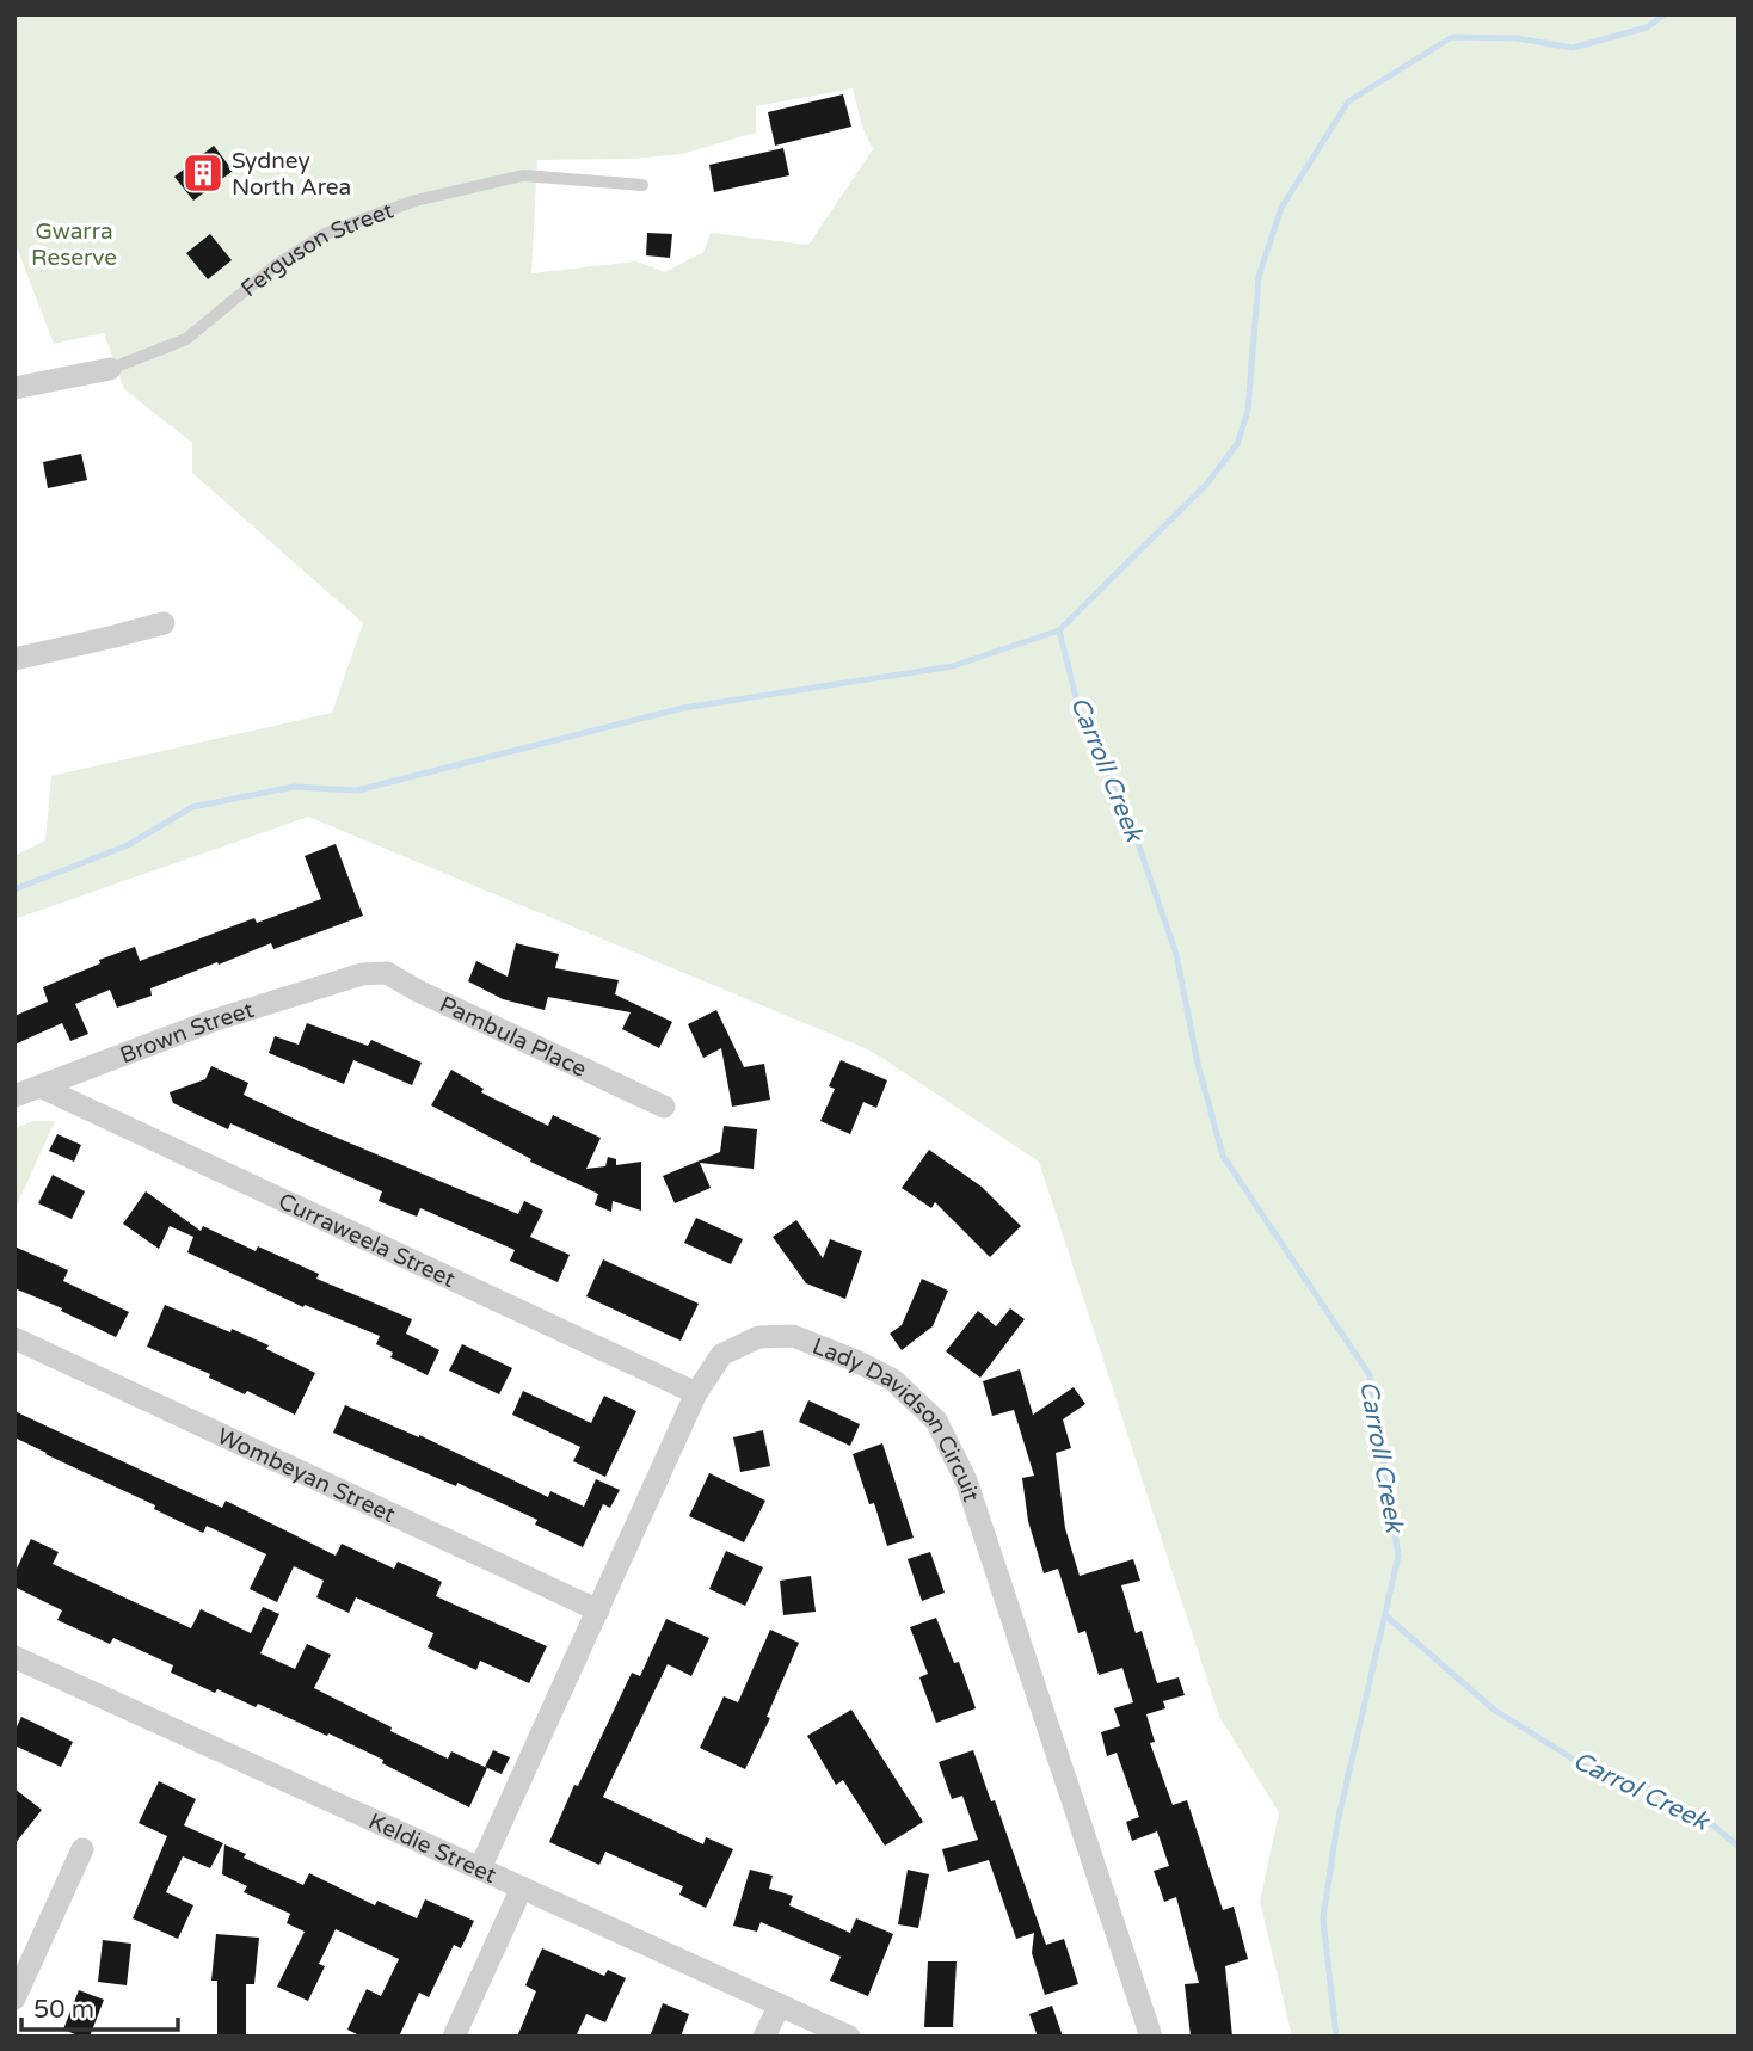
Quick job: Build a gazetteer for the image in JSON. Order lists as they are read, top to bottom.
{
  "streets": {
    "street": [
      "Ferguson Street",
      "Brown Street",
      "Pambula Place",
      "Curraweela Street",
      "Lady Davidson Circuit",
      "Wombeyan Street",
      "Keldie Street"
    ]
  },
  "crossings": [
    ["Brown Street", "Pambula Place"],
    ["Brown Street", "Curraweela Street"],
    ["Curraweela Street", "Lady Davidson Circuit"],
    ["Lady Davidson Circuit", "Wombeyan Street"],
    ["Lady Davidson Circuit", "Keldie Street"]
  ],
  "water": ["Carroll Creek", "Carrol Creek"],
  "parks": ["Gwarra Reserve"],
  "places": {
    "building": ["Sydney North Area"]
  },
  "scale_bar": "50 m"
}
